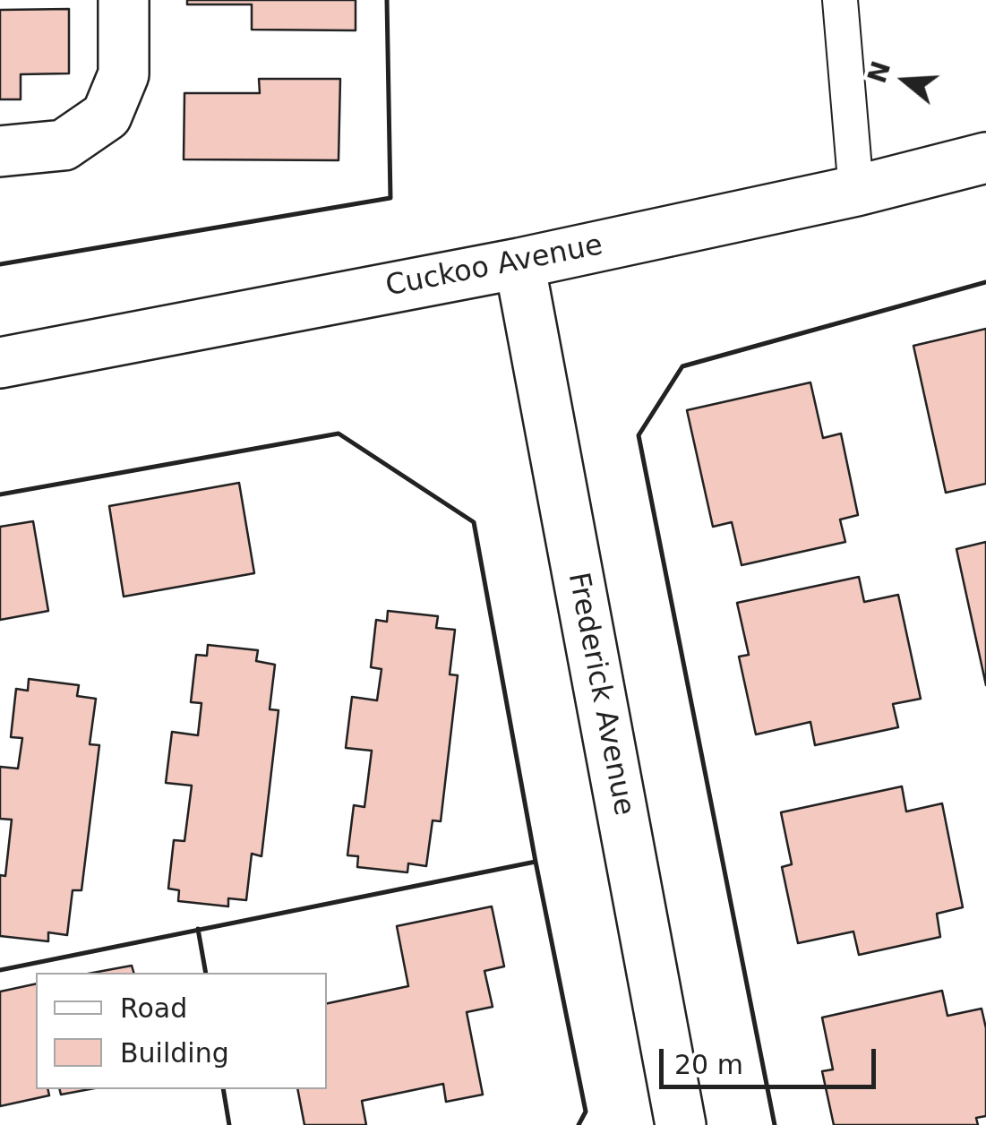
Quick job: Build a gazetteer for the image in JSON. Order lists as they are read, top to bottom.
{
  "streets": {
    "street": ["Cuckoo Avenue", "Frederick Avenue"]
  },
  "crossings": [
    ["Cuckoo Avenue", "Frederick Avenue"]
  ],
  "legend": ["Road", "Building"],
  "scale_bar": "20 m",
  "north": "left"
}
